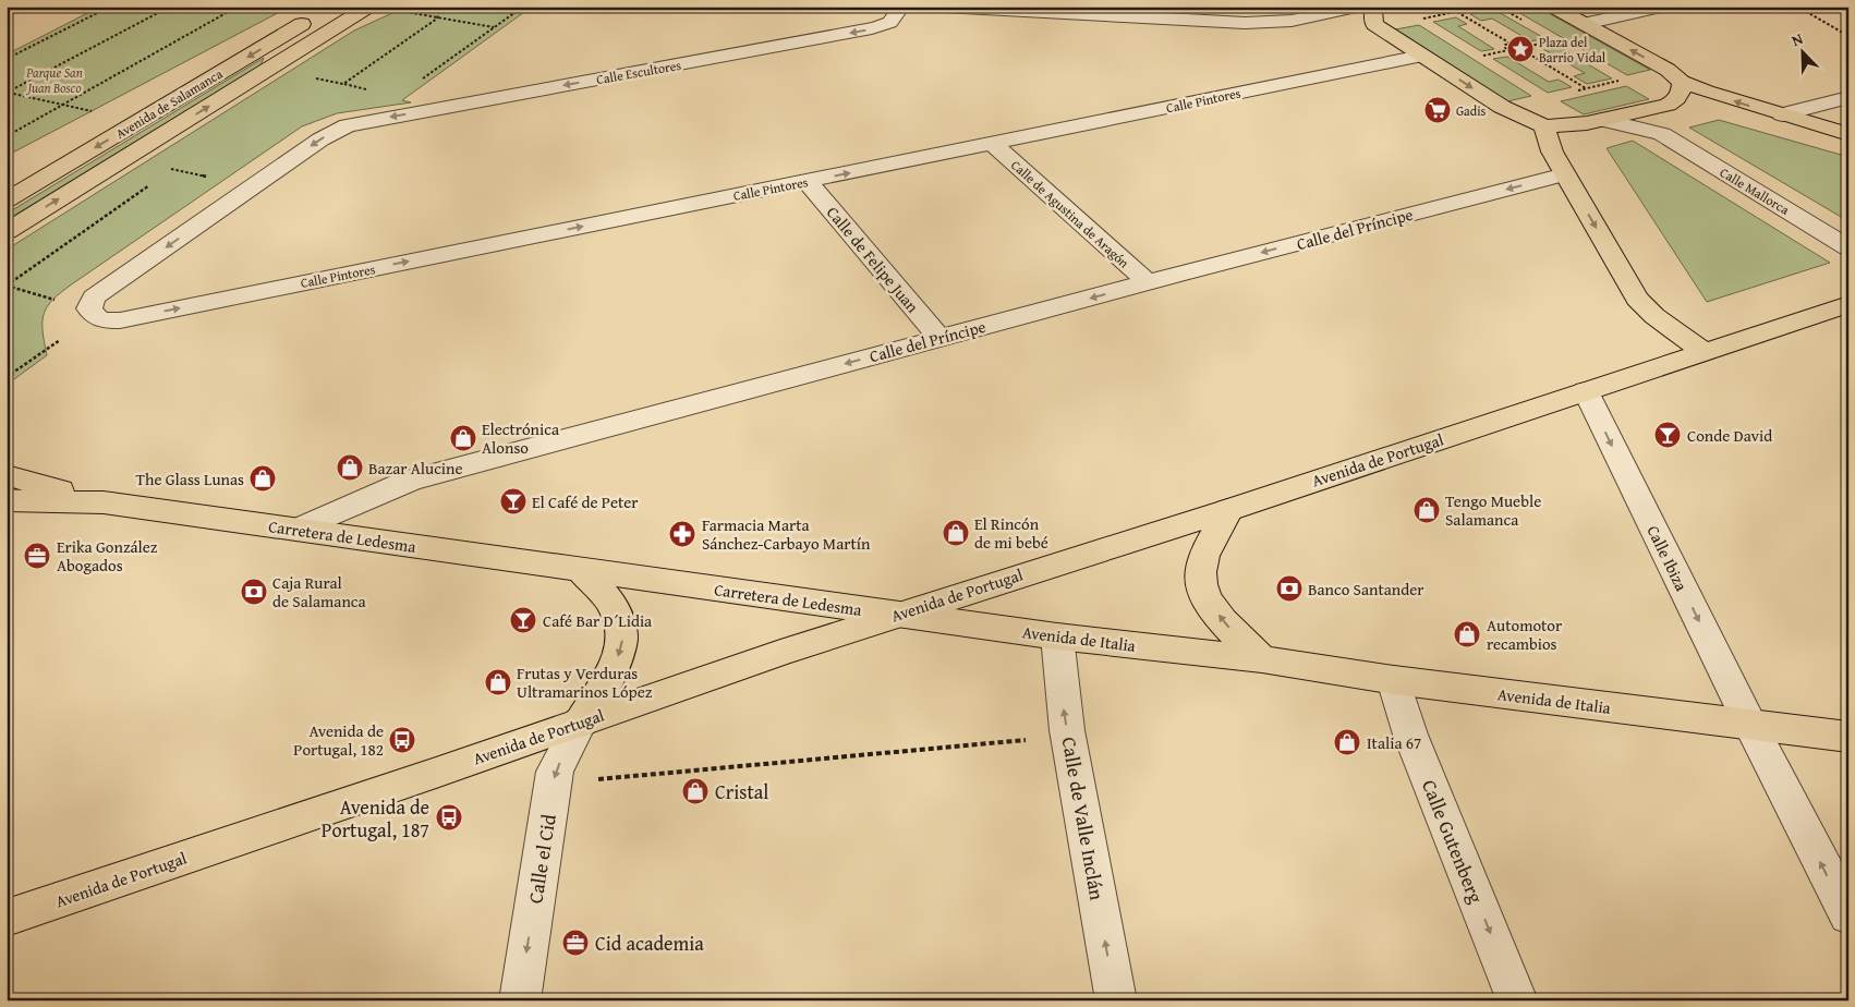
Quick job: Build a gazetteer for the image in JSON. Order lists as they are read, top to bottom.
{
  "streets": {
    "main road": [
      "Avenida de Salamanca",
      "Avenida de Portugal",
      "Carretera de Ledesma",
      "Avenida de Italia"
    ],
    "street": [
      "Calle Escultores",
      "Calle Pintores",
      "Calle Mallorca",
      "Calle de Agustina de Aragón",
      "Calle del Príncipe",
      "Calle de Felipe Juan",
      "Calle Ibiza",
      "Calle de Valle Inclán",
      "Calle Gutenberg",
      "Calle el Cid"
    ]
  },
  "crossings": [
    ["Calle Escultores", "Calle Pintores"],
    ["Calle Pintores", "Calle de Agustina de Aragón"],
    ["Calle Pintores", "Calle de Felipe Juan"],
    ["Calle de Agustina de Aragón", "Calle del Príncipe"],
    ["Calle del Príncipe", "Calle de Felipe Juan"],
    ["Calle del Príncipe", "Carretera de Ledesma"],
    ["Avenida de Portugal", "Carretera de Ledesma"],
    ["Avenida de Portugal", "Calle Ibiza"],
    ["Avenida de Portugal", "Avenida de Italia"],
    ["Avenida de Portugal", "Calle el Cid"],
    ["Carretera de Ledesma", "Avenida de Italia"],
    ["Calle Ibiza", "Avenida de Italia"],
    ["Avenida de Italia", "Calle de Valle Inclán"],
    ["Avenida de Italia", "Calle Gutenberg"]
  ],
  "one_way": [
    "Calle Escultores",
    "Calle Pintores",
    "Calle del Príncipe",
    "Calle de Valle Inclán",
    "Calle Gutenberg",
    "Calle el Cid"
  ],
  "parks": ["Parque San Juan Bosco"],
  "places": {
    "place": ["Plaza del Barrio Vidal"],
    "supermarket": ["Gadis"],
    "bar": ["Conde David", "El Café de Peter", "Café Bar D´Lidia"],
    "shop": [
      "Electrónica Alonso",
      "Bazar Alucine",
      "The Glass Lunas",
      "Tengo Mueble Salamanca",
      "El Rincón de mi bebé",
      "Automotor recambios",
      "Frutas y Verduras Ultramarinos López",
      "Italia 67",
      "Cristal"
    ],
    "pharmacy": ["Farmacia Marta Sánchez-Carbayo Martín"],
    "office": ["Erika González Abogados", "Cid academia"],
    "bank": ["Banco Santander", "Caja Rural de Salamanca"],
    "bus stop": ["Avenida de Portugal, 182", "Avenida de Portugal, 187"]
  },
  "north": "top left"
}
